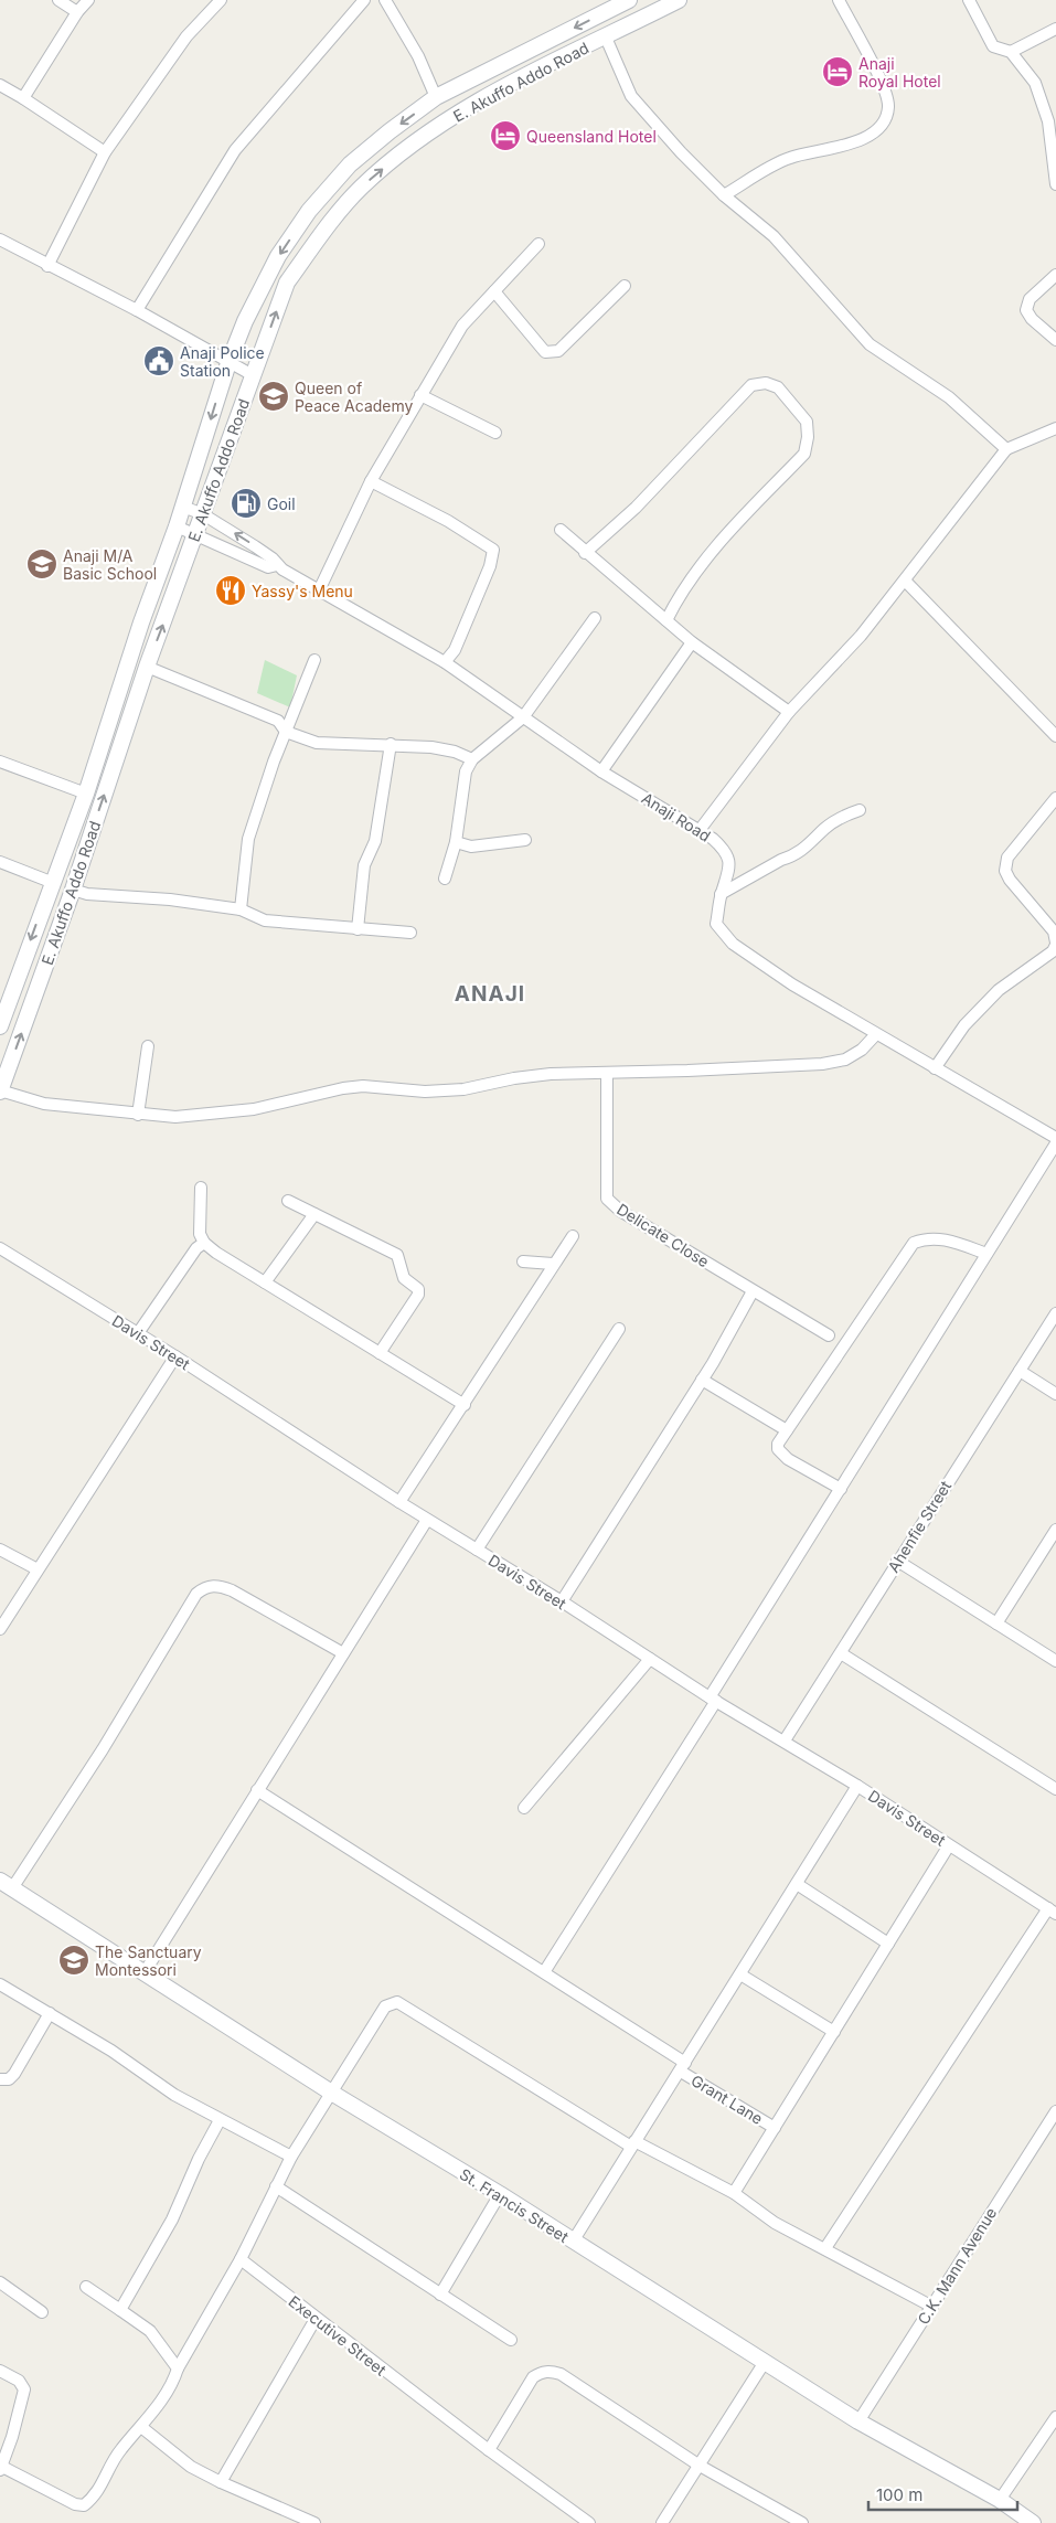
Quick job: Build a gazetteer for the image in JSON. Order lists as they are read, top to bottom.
{
  "streets": {
    "main road": ["E. Akuffo Addo Road", "St. Francis Street"],
    "street": [
      "Anaji Road",
      "Delicate Close",
      "Davis Street",
      "Ahenfie Street",
      "Grant Lane",
      "C.K. Mann Avenue",
      "Executive Street"
    ]
  },
  "crossings": [
    ["E. Akuffo Addo Road", "Anaji Road"],
    ["Davis Street", "Ahenfie Street"],
    ["St. Francis Street", "C.K. Mann Avenue"]
  ],
  "districts": ["ANAJI"],
  "places": {
    "hotel": ["Anaji Royal Hotel", "Queensland Hotel"],
    "public building": ["Anaji Police Station"],
    "school or university": ["Queen of Peace Academy", "Anaji M/A Basic School", "The Sanctuary Montessori"],
    "fuel station": ["Goil"],
    "restaurant": ["Yassy's Menu"]
  },
  "scale_bar": "100 m"
}
